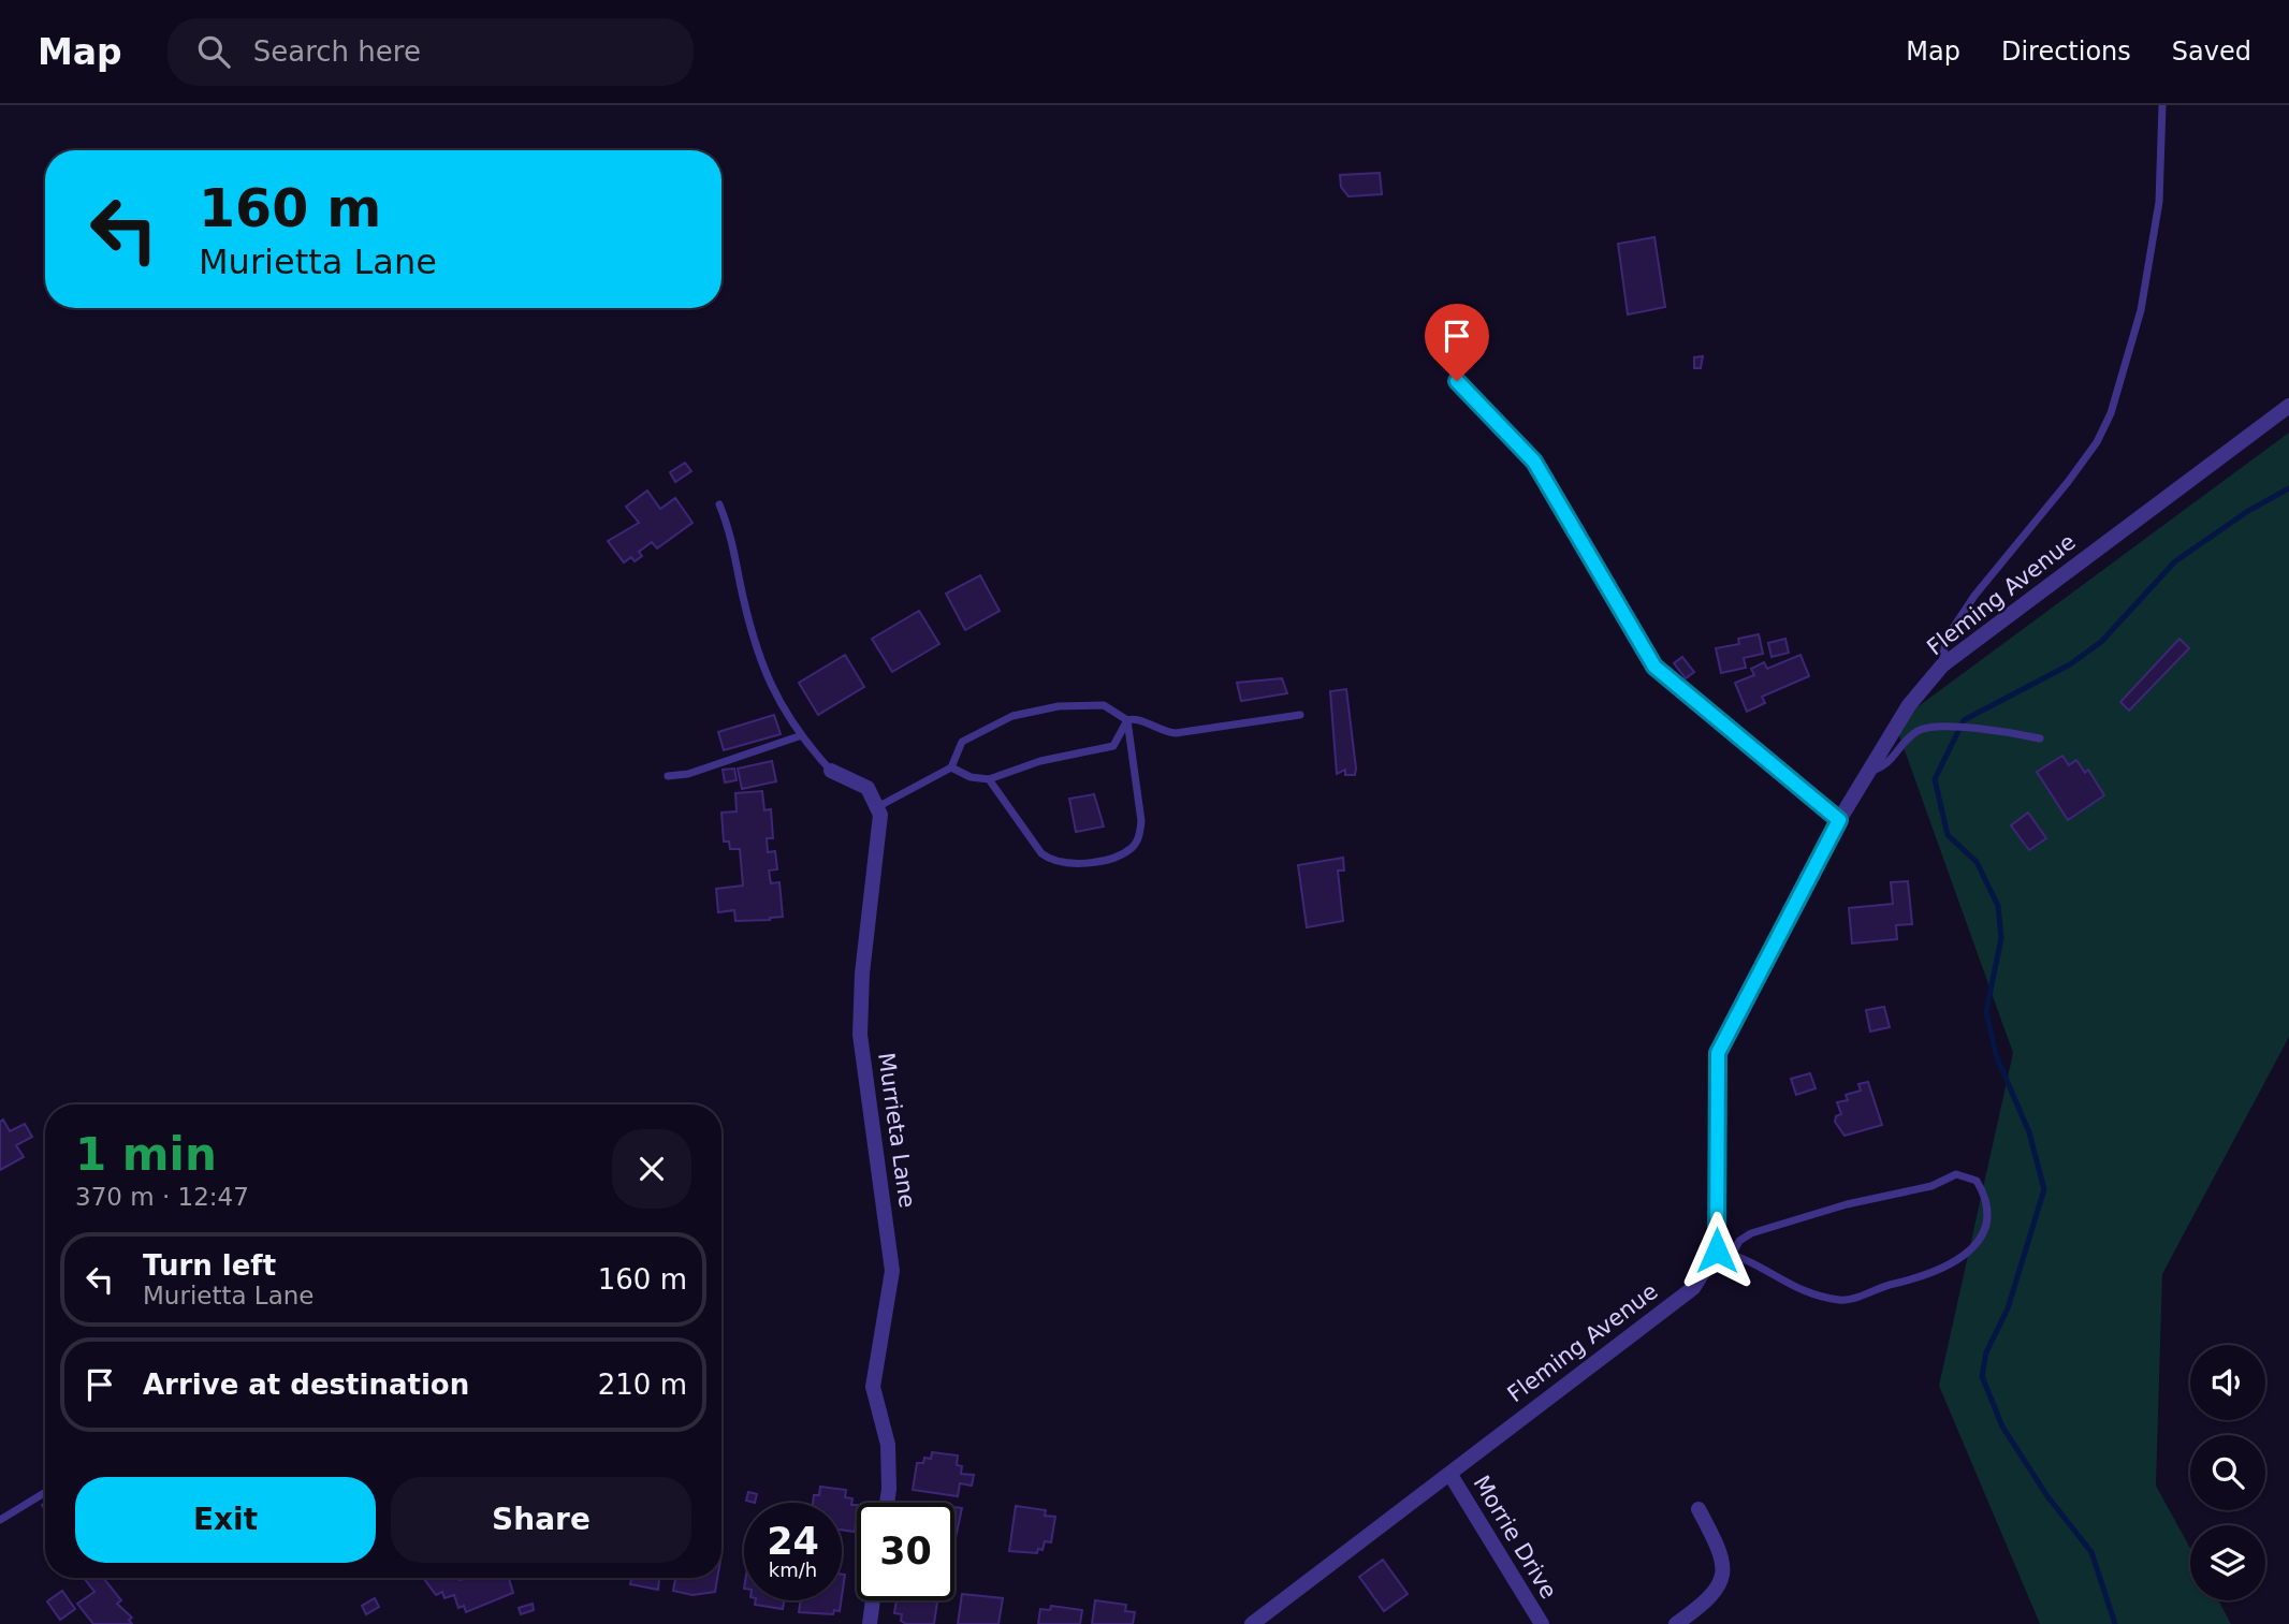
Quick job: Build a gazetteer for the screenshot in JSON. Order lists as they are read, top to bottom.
{
  "streets": {
    "street": ["Fleming Avenue", "Murrieta Lane", "Morrie Drive"]
  },
  "crossings": [
    ["Fleming Avenue", "Morrie Drive"]
  ],
  "page": {
    "header": "Map",
    "search": "Search here",
    "nav": ["Map", "Directions", "Saved"],
    "turn": ["160 m", "Murietta Lane"],
    "heading": ["1 min", "370 m · 12:47"],
    "list": [
      {
        "name": "Turn left",
        "note": "Murietta Lane",
        "value": "160 m"
      },
      {
        "name": "Arrive at destination",
        "value": "210 m"
      }
    ],
    "buttons": ["Exit", "Share"],
    "speed": "24 km/h",
    "limit": "30"
  }
}
